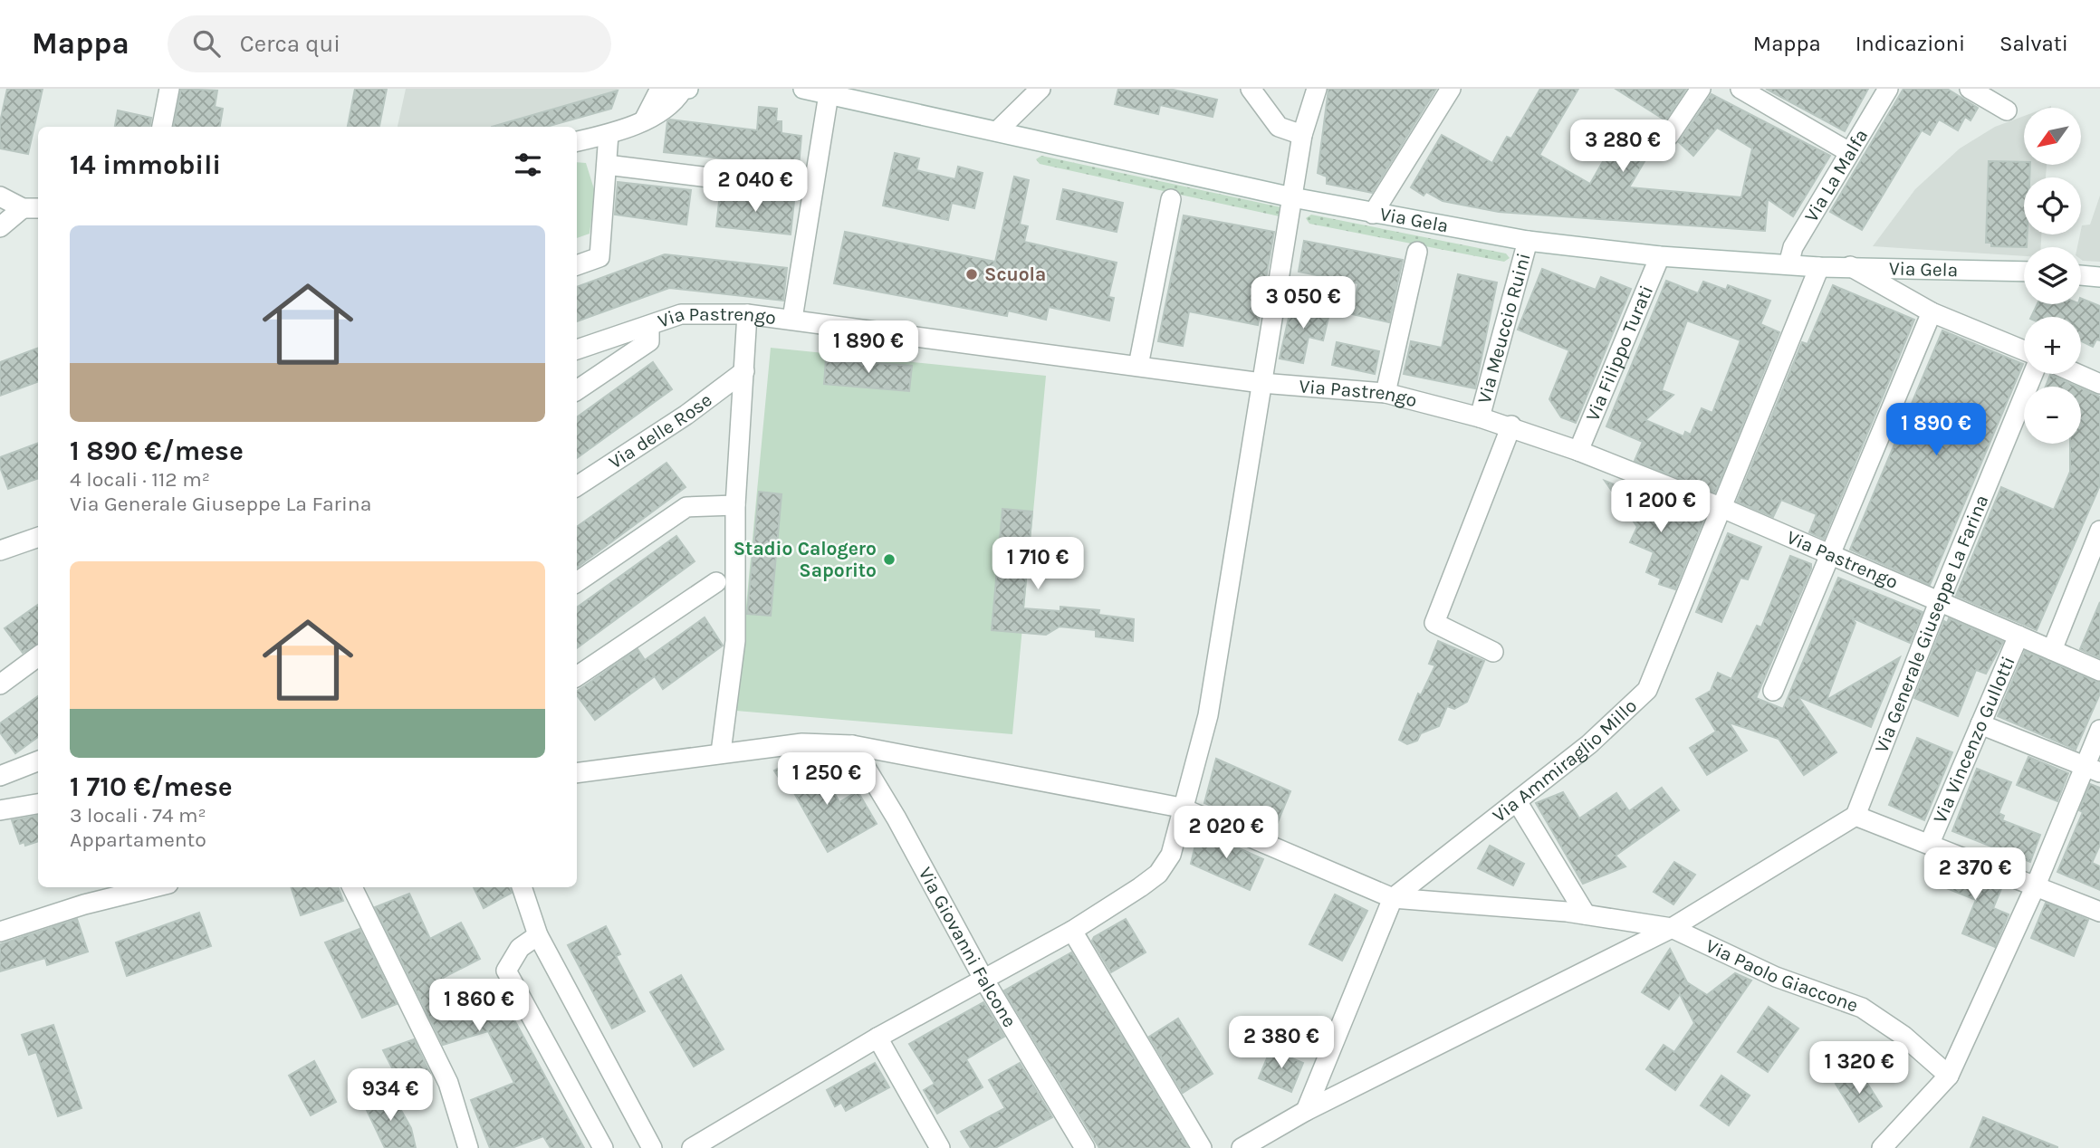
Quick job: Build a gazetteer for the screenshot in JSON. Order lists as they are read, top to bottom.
{
  "streets": {
    "street": [
      "Via La Malfa",
      "Via Gela",
      "Via Pastrengo",
      "Via Meuccio Ruini",
      "Via Filippo Turati",
      "Via delle Rose",
      "Via Generale Giuseppe La Farina",
      "Via Vincenzo Gullotti",
      "Via Ammiraglio Millo",
      "Via Giovanni Falcone",
      "Via Paolo Giaccone"
    ]
  },
  "crossings": [
    ["Via La Malfa", "Via Gela"],
    ["Via Gela", "Via Meuccio Ruini"],
    ["Via Gela", "Via Filippo Turati"],
    ["Via Gela", "Via Ammiraglio Millo"],
    ["Via Pastrengo", "Via Meuccio Ruini"],
    ["Via Pastrengo", "Via Filippo Turati"],
    ["Via Pastrengo", "Via Generale Giuseppe La Farina"],
    ["Via Pastrengo", "Via Vincenzo Gullotti"],
    ["Via Pastrengo", "Via Ammiraglio Millo"],
    ["Via Ammiraglio Millo", "Via Paolo Giaccone"],
    ["Via Giovanni Falcone", "Via Paolo Giaccone"]
  ],
  "places": ["Scuola", "Stadio Calogero Saporito"],
  "north": "bottom left",
  "page": {
    "header": "Mappa",
    "search": "Cerca qui",
    "nav": ["Mappa", "Indicazioni", "Salvati"],
    "map_buttons": ["+", "−"],
    "price": [
      "3 280 €",
      "2 040 €",
      "3 050 €",
      "1 890 €",
      "1 890 €",
      "1 200 €",
      "1 710 €",
      "1 250 €",
      "2 020 €",
      "2 370 €",
      "1 860 €",
      "2 380 €",
      "1 320 €",
      "934 €"
    ],
    "heading": "14 immobili",
    "list": [
      {
        "name": "1 890 €/mese",
        "note": "4 locali · 112 m² · Via Generale Giuseppe La Farina"
      },
      {
        "name": "1 710 €/mese",
        "note": "3 locali · 74 m² · Appartamento"
      }
    ]
  }
}
